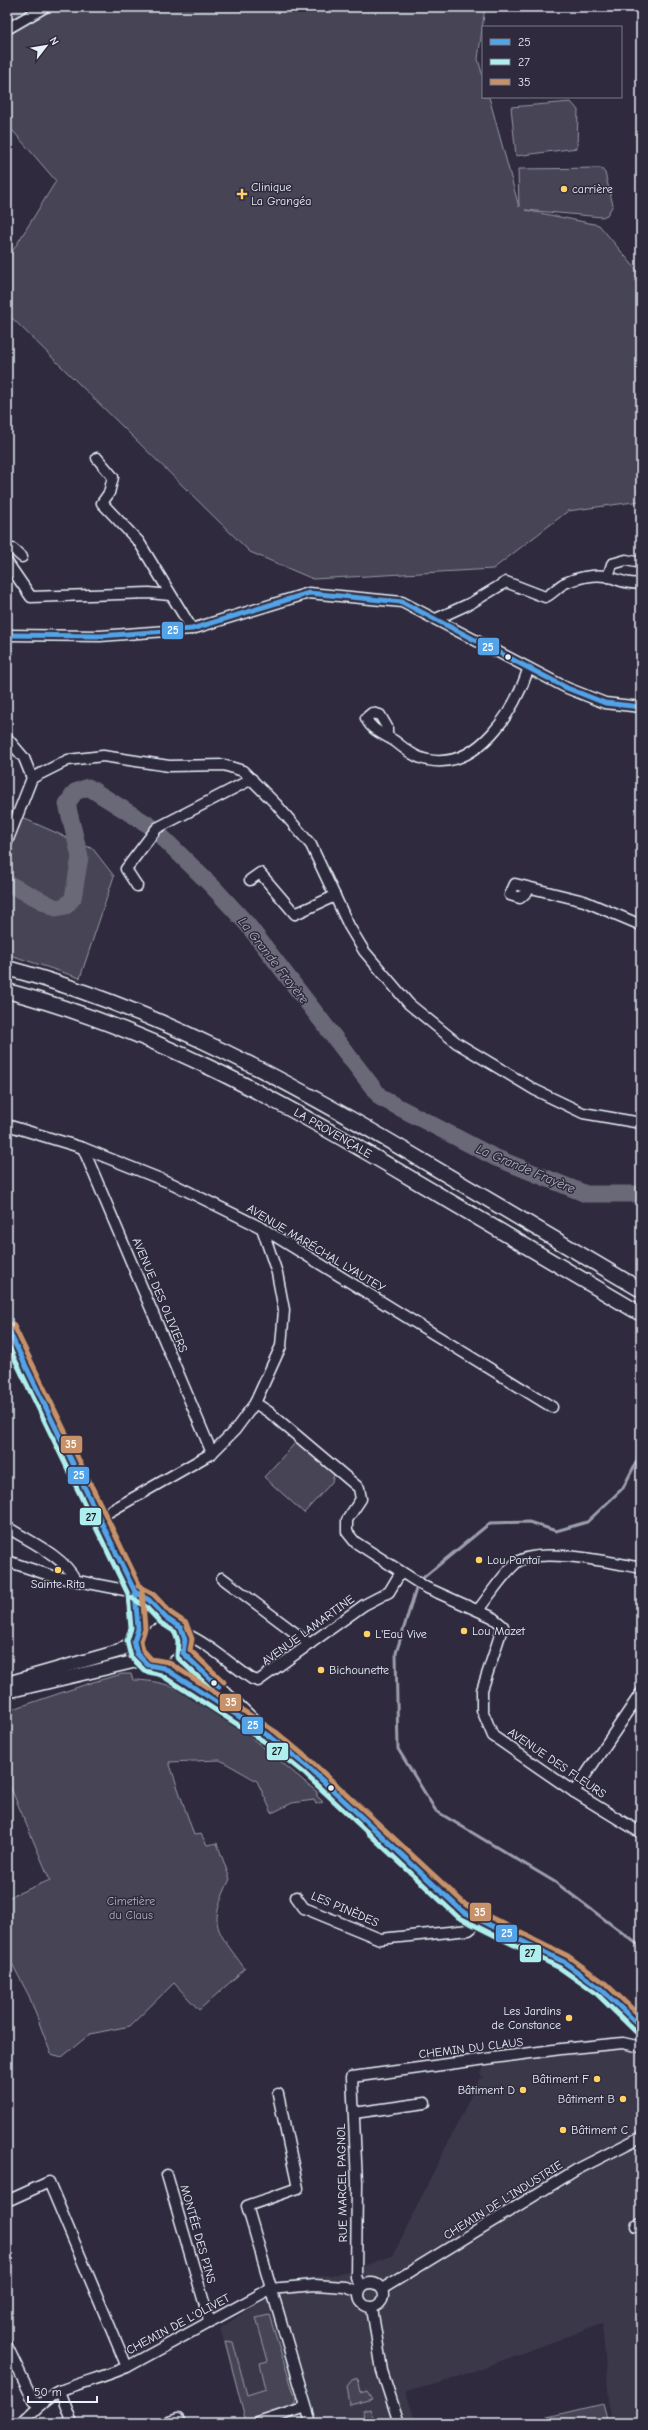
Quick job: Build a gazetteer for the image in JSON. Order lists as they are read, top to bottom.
{
  "streets": {
    "highway": ["LA PROVENÇALE"],
    "street": [
      "AVENUE MARÉCHAL LYAUTEY",
      "AVENUE DES OLIVIERS",
      "AVENUE LAMARTINE",
      "AVENUE DES FLEURS",
      "LES PINÈDES",
      "CHEMIN DU CLAUS",
      "RUE MARCEL PAGNOL",
      "CHEMIN DE L'INDUSTRIE",
      "MONTÉE DES PINS",
      "CHEMIN DE L'OLIVET"
    ]
  },
  "crossings": [
    ["AVENUE MARÉCHAL LYAUTEY", "AVENUE DES OLIVIERS"],
    ["AVENUE LAMARTINE", "AVENUE DES FLEURS"],
    ["CHEMIN DU CLAUS", "RUE MARCEL PAGNOL"],
    ["RUE MARCEL PAGNOL", "CHEMIN DE L'INDUSTRIE"],
    ["RUE MARCEL PAGNOL", "CHEMIN DE L'OLIVET"],
    ["CHEMIN DE L'INDUSTRIE", "CHEMIN DE L'OLIVET"],
    ["MONTÉE DES PINS", "CHEMIN DE L'OLIVET"]
  ],
  "water": ["La Grande Frayère"],
  "parks": ["Cimetière du Claus"],
  "places": {
    "other": [
      "carrière",
      "Lou Pantaï",
      "Sainte Rita",
      "Lou Mazet",
      "L'Eau Vive",
      "Bichounette",
      "Les Jardins de Constance",
      "Bâtiment F",
      "Bâtiment D",
      "Bâtiment B",
      "Bâtiment C"
    ],
    "health": ["Clinique La Grangéa"]
  },
  "lines": ["transit line 25", "transit line 35", "transit line 27"],
  "legend": ["25", "27", "35"],
  "scale_bar": "50 m",
  "north": "top right"
}
